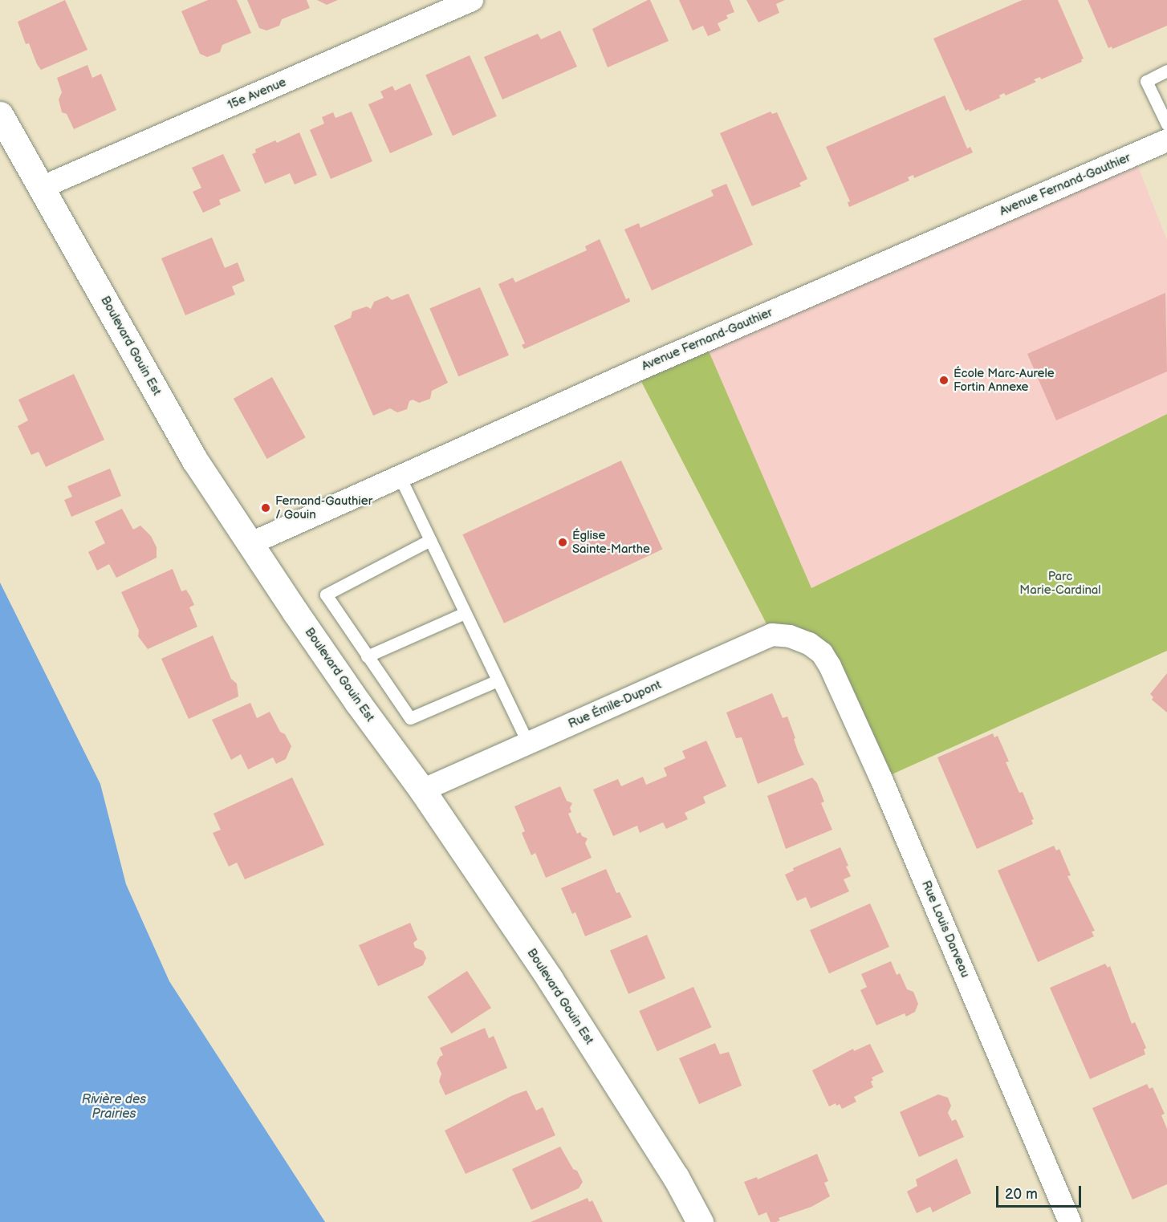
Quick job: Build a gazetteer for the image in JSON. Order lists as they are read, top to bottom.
{
  "streets": {
    "street": [
      "15e Avenue",
      "Avenue Fernand-Gauthier",
      "Boulevard Gouin Est",
      "Rue Émile-Dupont",
      "Rue Louis Darveau"
    ]
  },
  "crossings": [
    ["15e Avenue", "Boulevard Gouin Est"],
    ["Avenue Fernand-Gauthier", "Boulevard Gouin Est"],
    ["Boulevard Gouin Est", "Rue Émile-Dupont"],
    ["Rue Émile-Dupont", "Rue Louis Darveau"]
  ],
  "water": ["Rivière des Prairies"],
  "parks": ["Parc Marie-Cardinal"],
  "places": ["École Marc-Aurele Fortin Annexe", "Fernand-Gauthier / Gouin", "Église Sainte-Marthe"],
  "scale_bar": "20 m"
}
